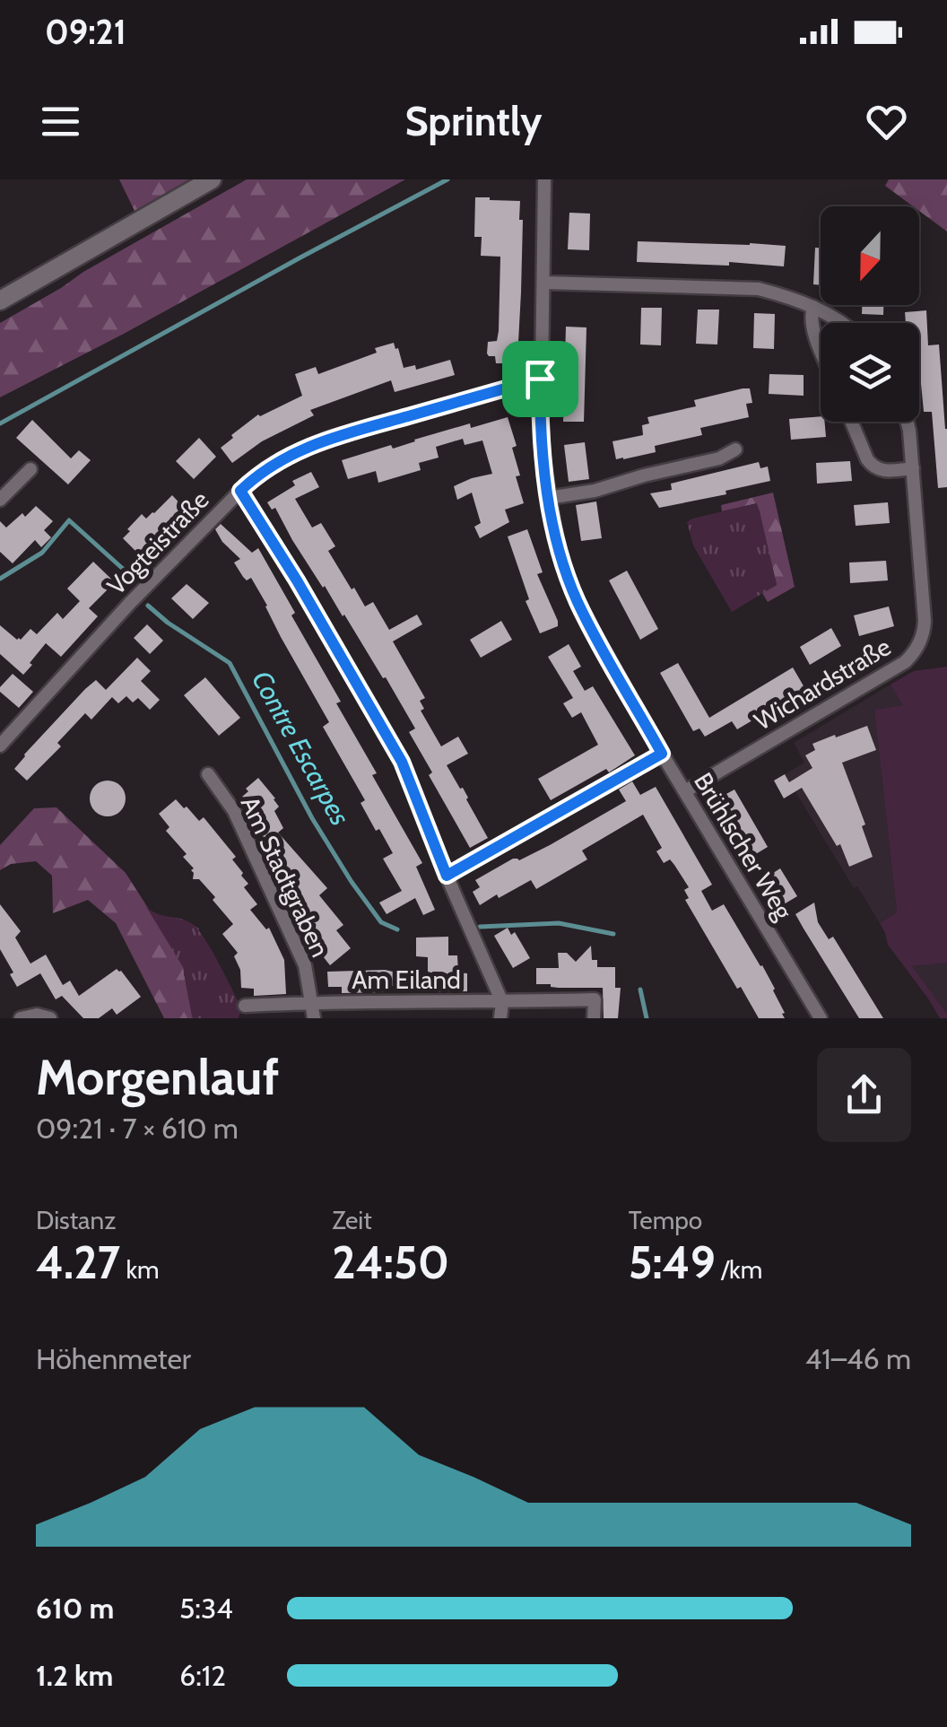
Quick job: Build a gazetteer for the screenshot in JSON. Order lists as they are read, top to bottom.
{
  "streets": {
    "street": [
      "Vogteistraße",
      "Wichardstraße",
      "Brühlscher Weg",
      "Am Stadtgraben",
      "Am Eiland"
    ]
  },
  "crossings": [
    ["Vogteistraße", "Brühlscher Weg"],
    ["Vogteistraße", "Am Eiland"],
    ["Wichardstraße", "Brühlscher Weg"],
    ["Am Stadtgraben", "Am Eiland"]
  ],
  "water": ["Contre Escarpes"],
  "north": "bottom",
  "page": {
    "status": "09:21",
    "header": "Sprintly",
    "heading": ["Morgenlauf", "09:21 · 7 × 610 m"],
    "stats": [
      ["Distanz", "4.27 km"],
      ["Zeit", "24:50"],
      ["Tempo", "5:49 /km"]
    ],
    "chart": ["Höhenmeter", "41–46 m"],
    "list": [
      {
        "name": "610 m",
        "note": "5:34"
      },
      {
        "name": "1.2 km",
        "note": "6:12"
      }
    ]
  }
}
